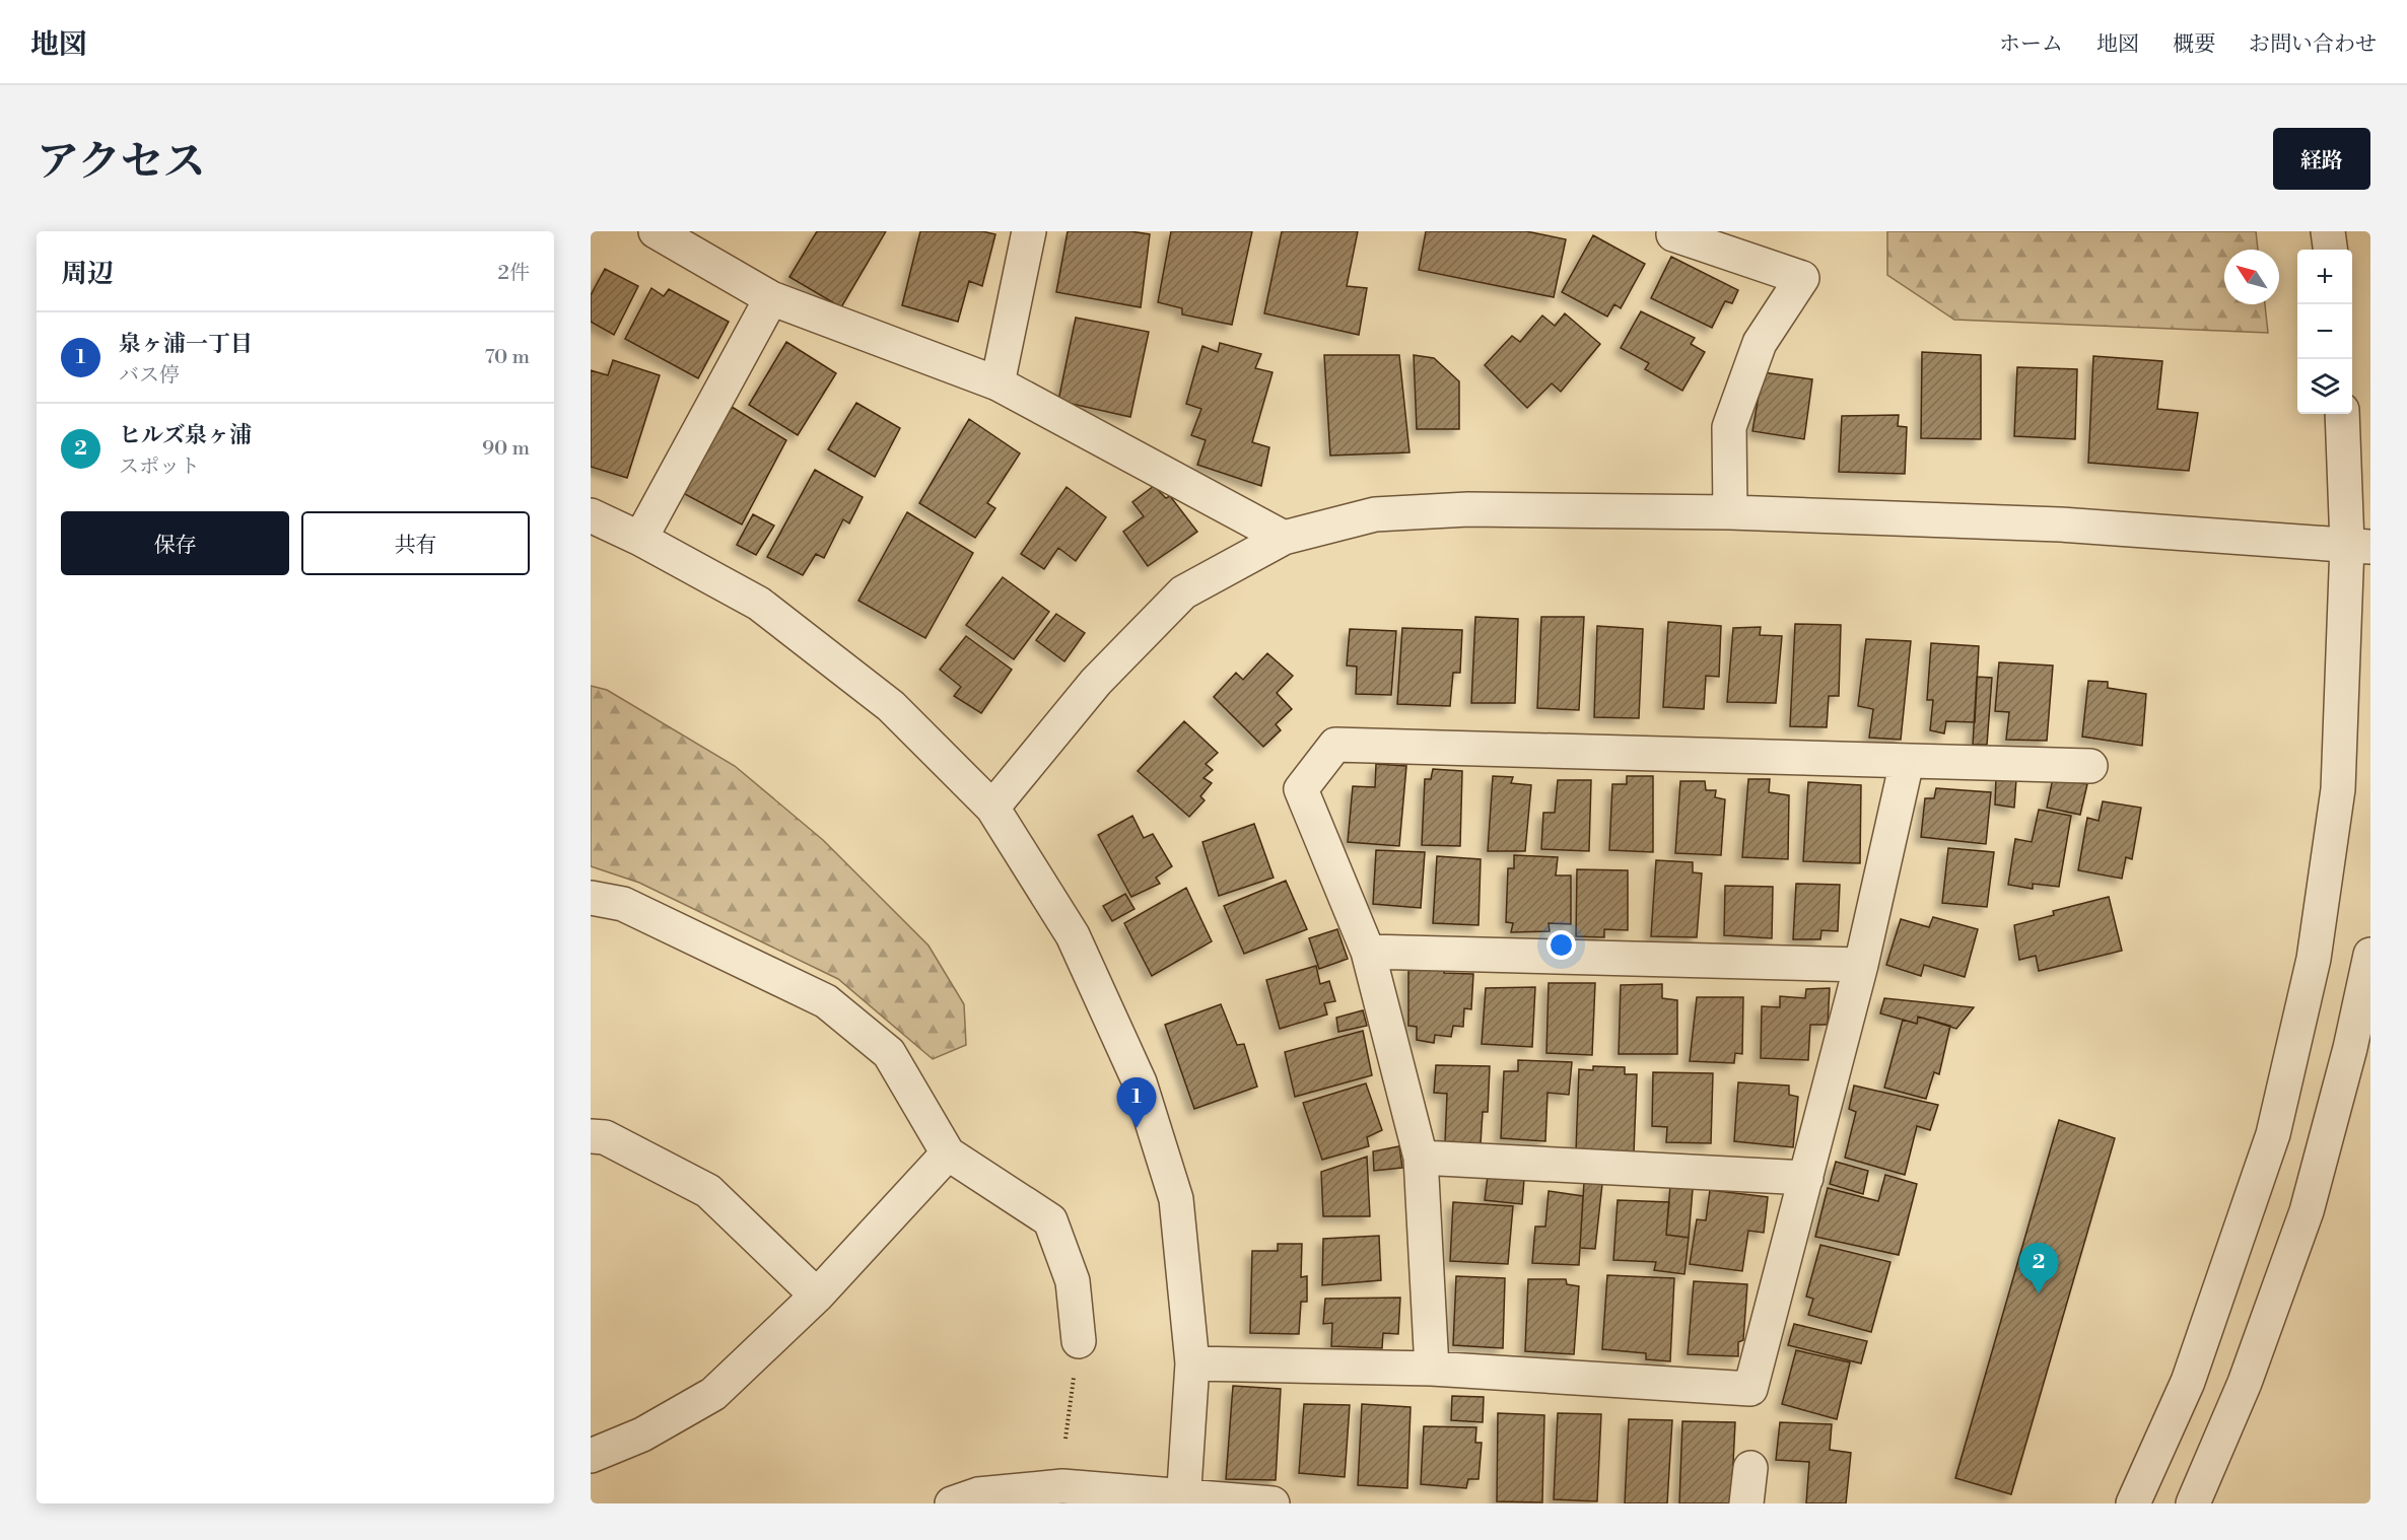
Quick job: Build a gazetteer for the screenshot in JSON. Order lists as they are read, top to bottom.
{
  "north": "top left",
  "page": {
    "header": "地図",
    "nav": [
      "ホーム",
      "地図",
      "概要",
      "お問い合わせ"
    ],
    "title": "アクセス",
    "buttons": [
      "経路",
      ["保存", "共有"]
    ],
    "heading": ["周辺", "2件"],
    "map_buttons": ["+", "−"],
    "list": [
      {
        "mark": "1",
        "name": "泉ヶ浦一丁目",
        "note": "バス停",
        "value": "70 m"
      },
      {
        "mark": "2",
        "name": "ヒルズ泉ヶ浦",
        "note": "スポット",
        "value": "90 m"
      }
    ],
    "pins": ["1", "2"]
  }
}
